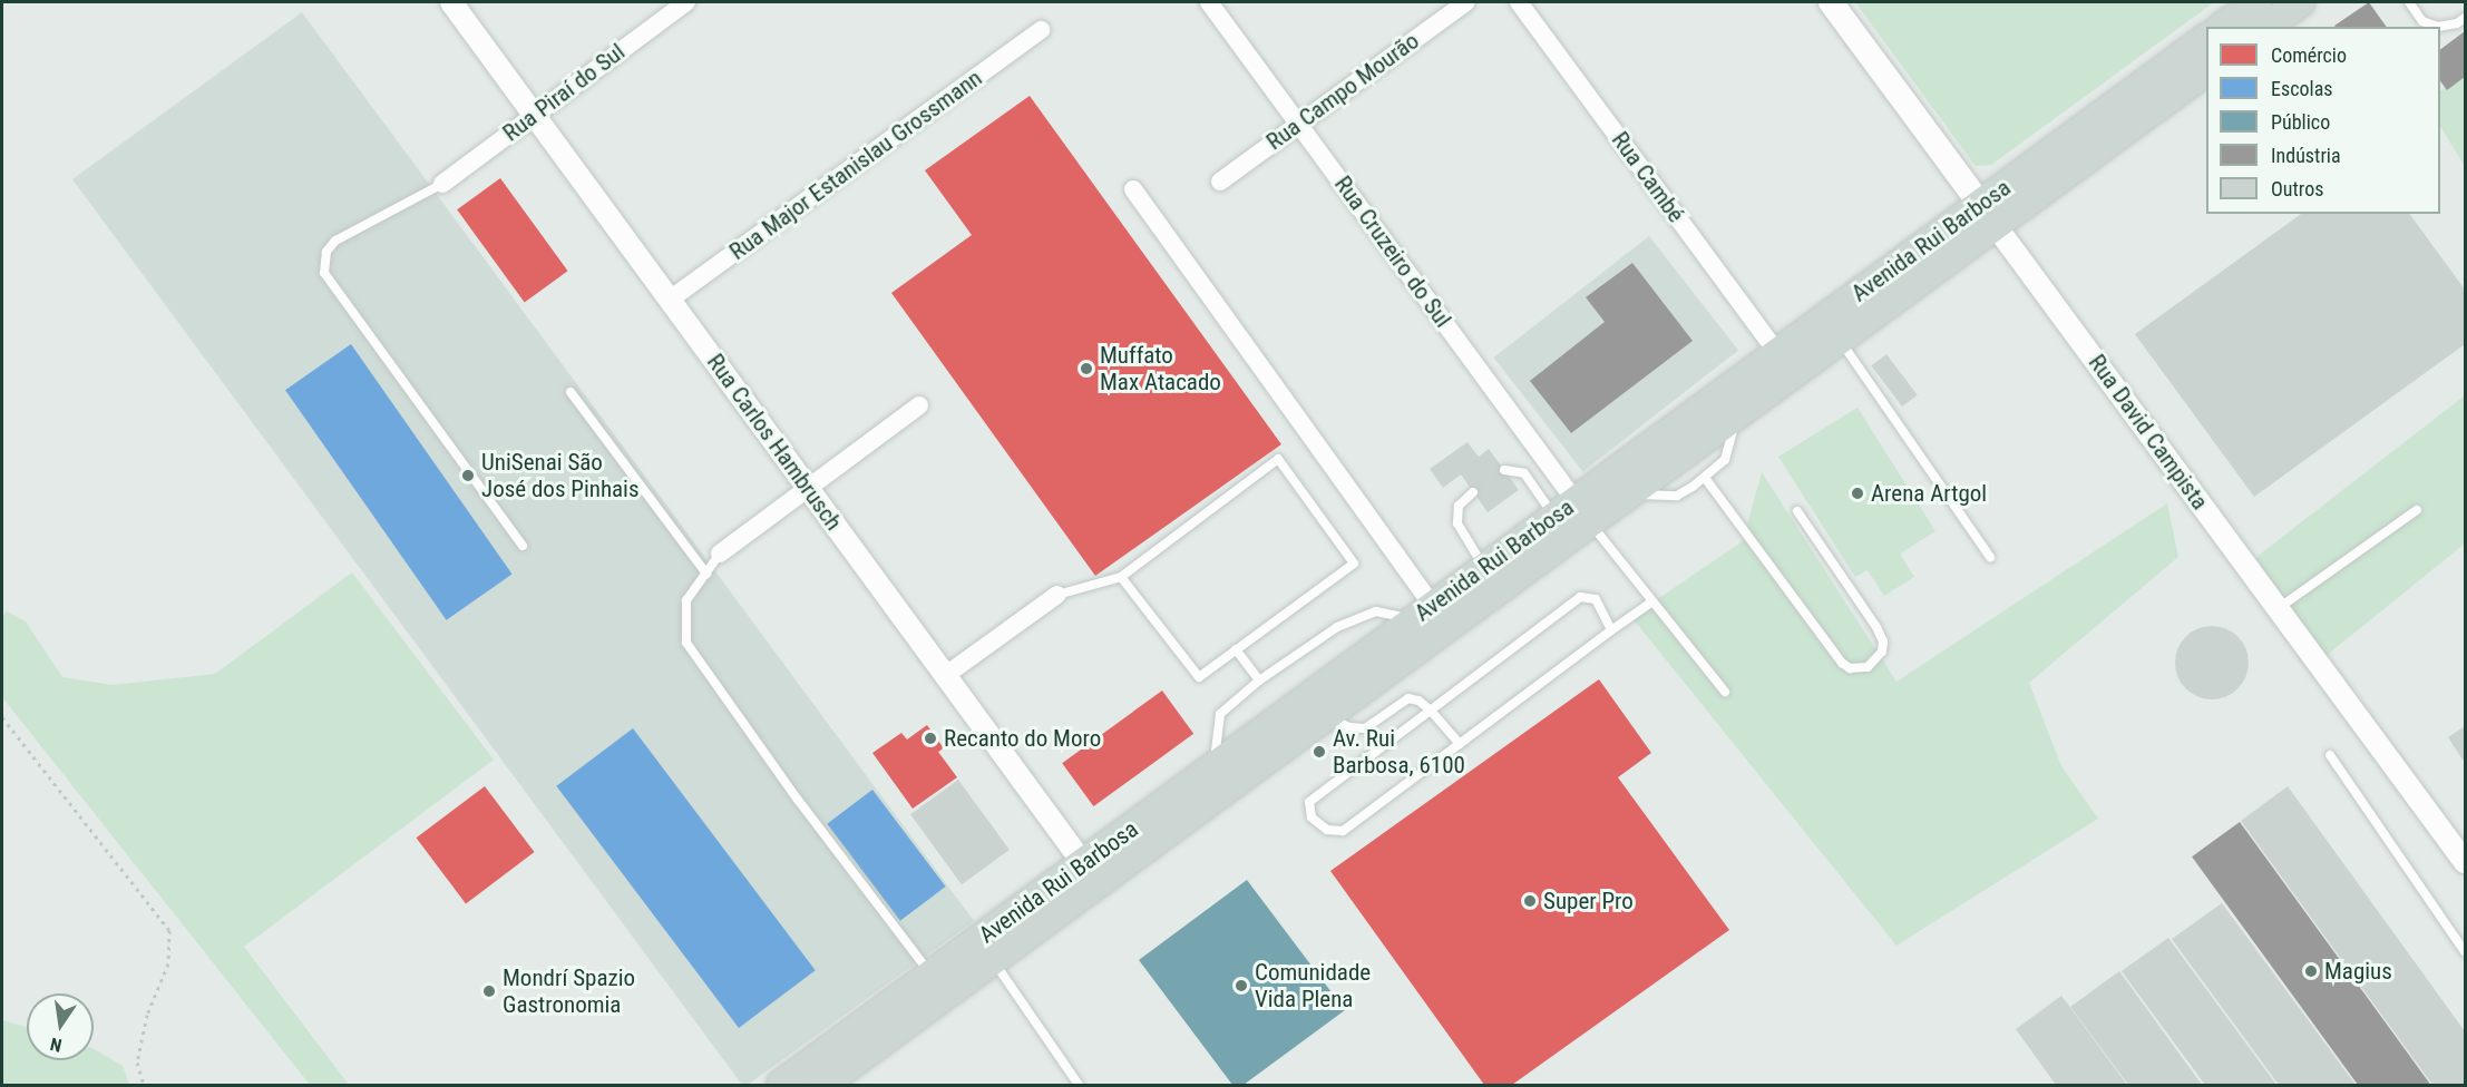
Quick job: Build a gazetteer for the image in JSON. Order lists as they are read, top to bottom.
{
  "streets": {
    "main road": ["Avenida Rui Barbosa", "Rua David Campista"],
    "street": [
      "Rua Campo Mourão",
      "Rua Piraí do Sul",
      "Rua Major Estanislau Grossmann",
      "Rua Cambé",
      "Rua Cruzeiro do Sul",
      "Rua Carlos Hambrusch"
    ]
  },
  "crossings": [
    ["Rua Campo Mourão", "Rua Cruzeiro do Sul"],
    ["Rua Piraí do Sul", "Rua Carlos Hambrusch"],
    ["Rua Major Estanislau Grossmann", "Rua Carlos Hambrusch"],
    ["Rua Cambé", "Avenida Rui Barbosa"],
    ["Avenida Rui Barbosa", "Rua Cruzeiro do Sul"],
    ["Avenida Rui Barbosa", "Rua David Campista"],
    ["Avenida Rui Barbosa", "Rua Carlos Hambrusch"]
  ],
  "places": [
    "Muffato Max Atacado",
    "UniSenai São José dos Pinhais",
    "Arena Artgol",
    "Recanto do Moro",
    "Av. Rui Barbosa, 6100",
    "Super Pro",
    "Magius",
    "Comunidade Vida Plena",
    "Mondrí Spazio Gastronomia"
  ],
  "legend": [
    "Comércio",
    "Escolas",
    "Público",
    "Indústria",
    "Outros"
  ],
  "north": "bottom"
}
